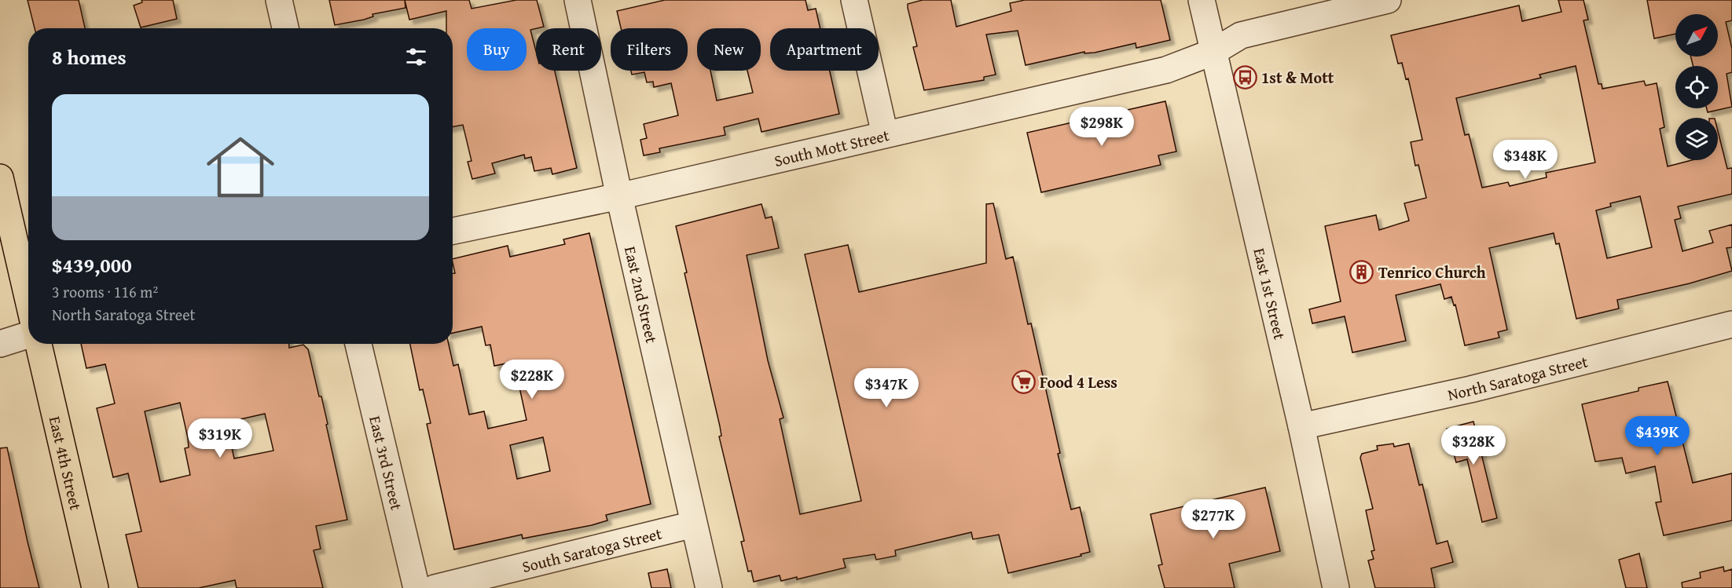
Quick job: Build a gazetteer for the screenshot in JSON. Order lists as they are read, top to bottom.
{
  "streets": {
    "main road": ["East 4th Street"],
    "street": [
      "South Mott Street",
      "East 1st Street",
      "East 2nd Street",
      "North Saratoga Street",
      "East 3rd Street",
      "South Saratoga Street"
    ]
  },
  "crossings": [
    ["South Mott Street", "East 1st Street"],
    ["South Mott Street", "East 2nd Street"],
    ["East 1st Street", "North Saratoga Street"],
    ["East 2nd Street", "South Saratoga Street"]
  ],
  "places": {
    "bus stop": ["1st & Mott"],
    "building": ["Tenrico Church"],
    "supermarket": ["Food 4 Less"]
  },
  "north": "top right",
  "page": {
    "chip": [
      "Buy",
      "Rent",
      "Filters",
      "New",
      "Apartment"
    ],
    "heading": "8 homes",
    "list": [
      {
        "name": "$439,000",
        "note": "3 rooms · 116 m² · North Saratoga Street"
      }
    ],
    "price": [
      "$298K",
      "$348K",
      "$228K",
      "$347K",
      "$439K",
      "$319K",
      "$328K",
      "$277K"
    ]
  }
}
